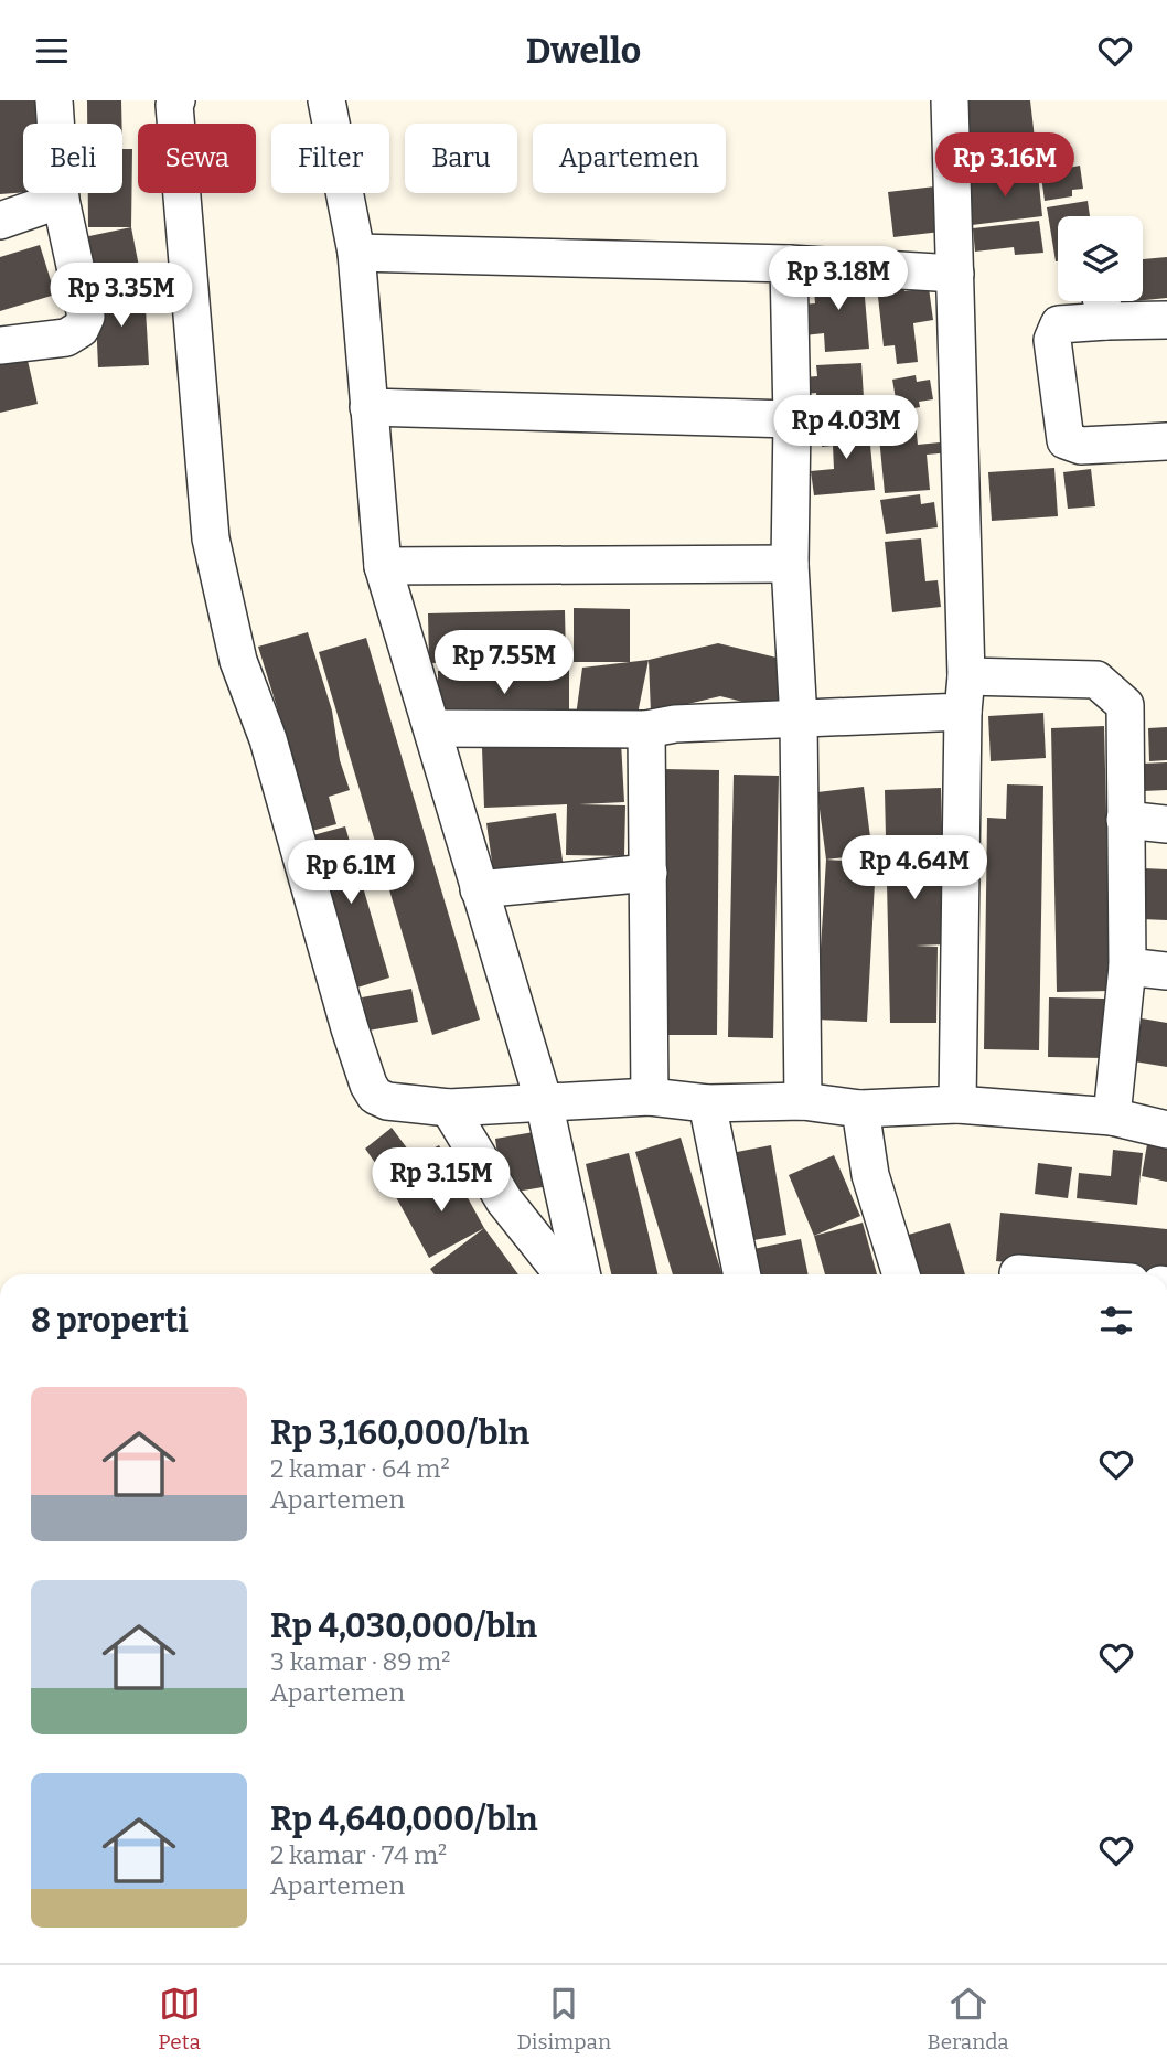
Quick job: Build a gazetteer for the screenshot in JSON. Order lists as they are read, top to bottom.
{
  "page": {
    "header": "Dwello",
    "chip": [
      "Beli",
      "Sewa",
      "Filter",
      "Baru",
      "Apartemen"
    ],
    "price": [
      "Rp 3.16M",
      "Rp 3.18M",
      "Rp 3.35M",
      "Rp 4.03M",
      "Rp 7.55M",
      "Rp 4.64M",
      "Rp 6.1M",
      "Rp 3.15M"
    ],
    "heading": "8 properti",
    "list": [
      {
        "name": "Rp 3,160,000/bln",
        "note": "2 kamar · 64 m² · Apartemen"
      },
      {
        "name": "Rp 4,030,000/bln",
        "note": "3 kamar · 89 m² · Apartemen"
      },
      {
        "name": "Rp 4,640,000/bln",
        "note": "2 kamar · 74 m² · Apartemen"
      }
    ],
    "tabs": ["Peta", "Disimpan", "Beranda"]
  }
}
